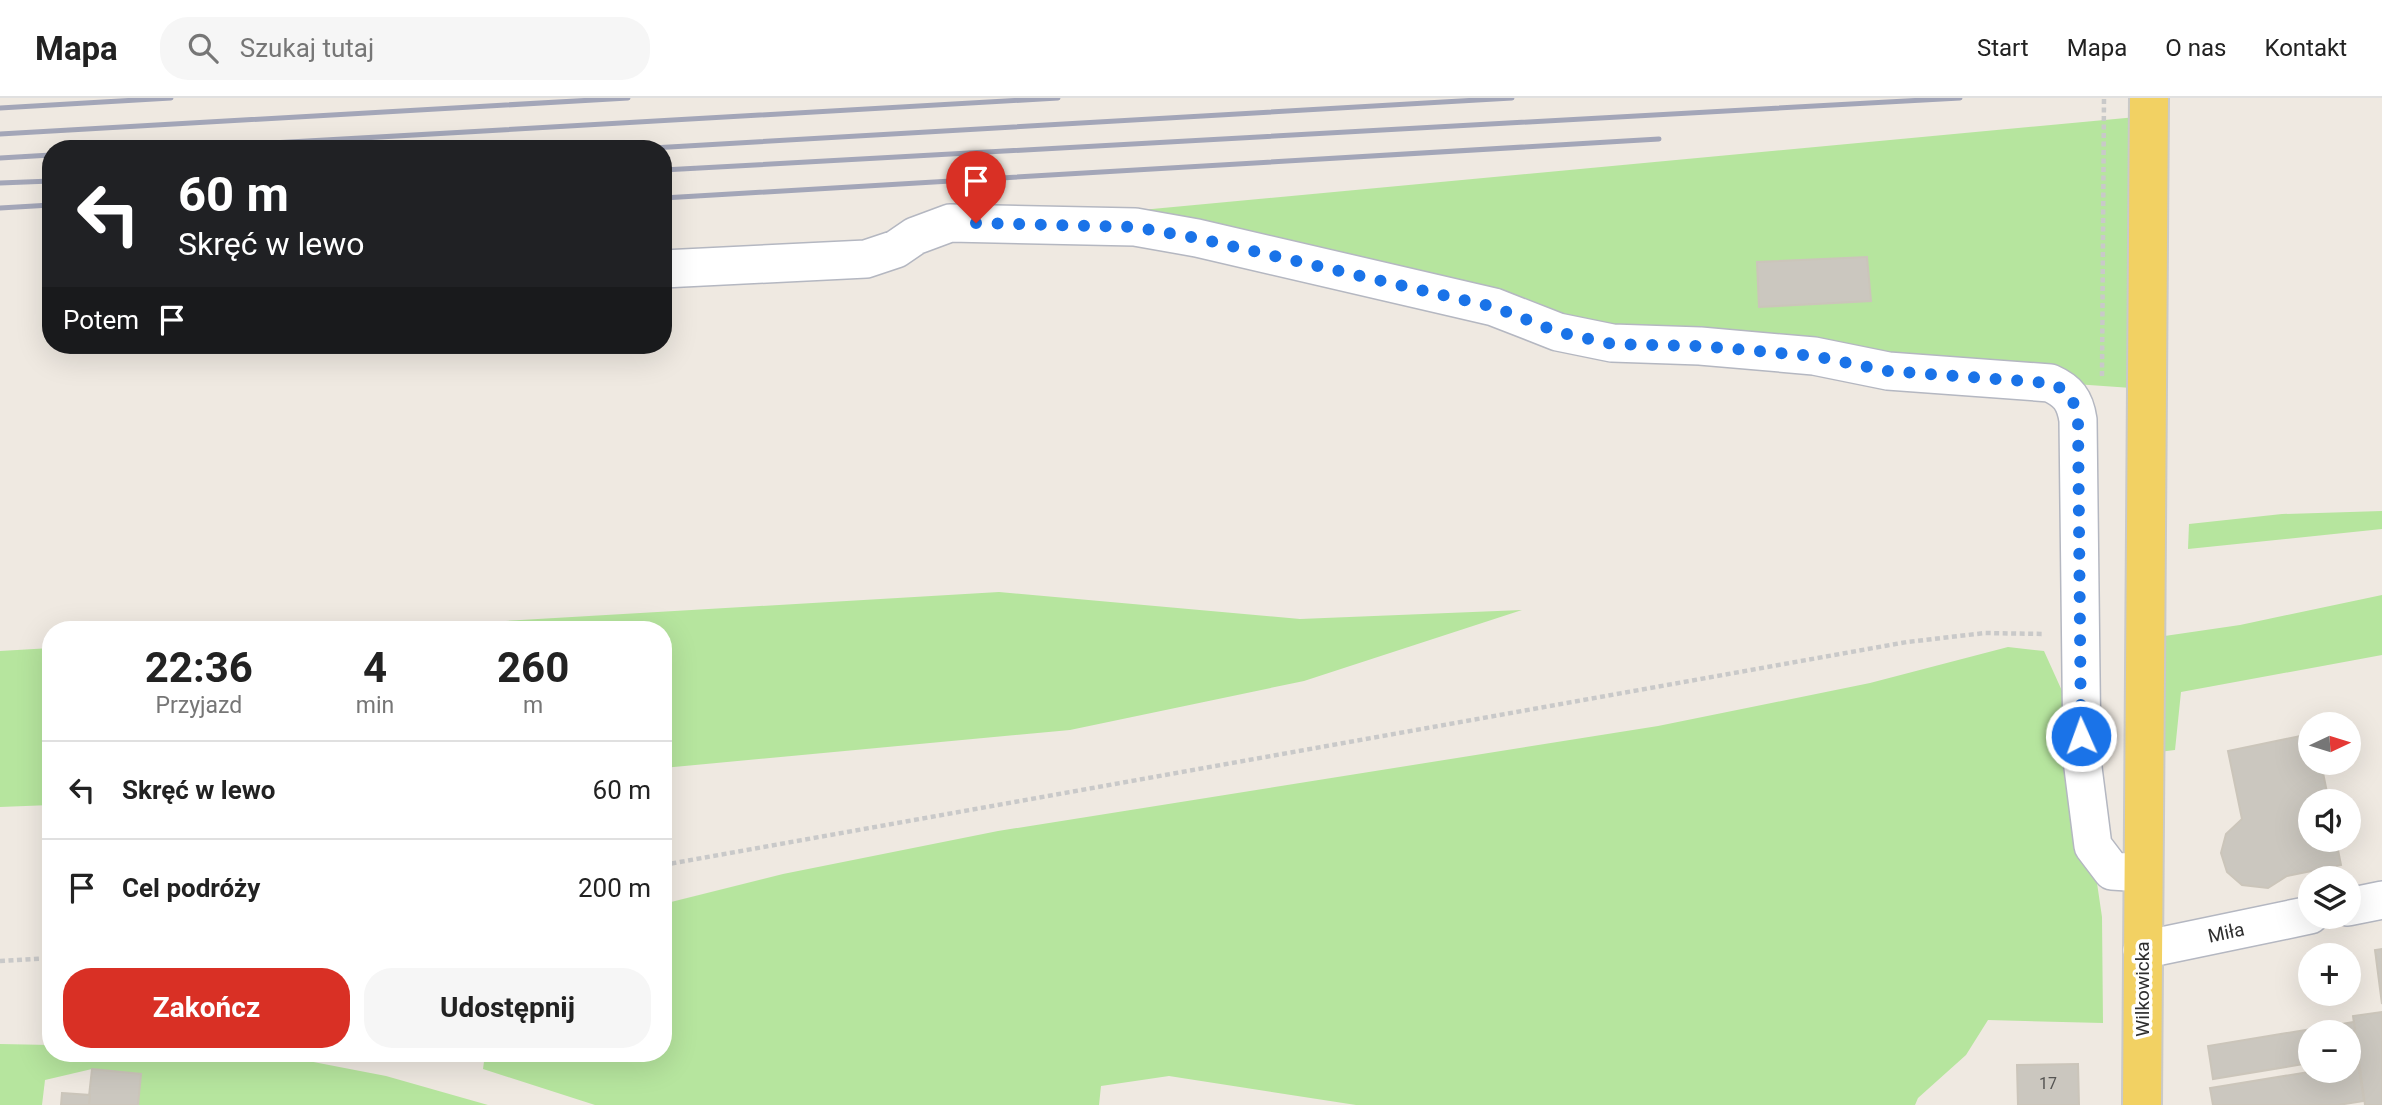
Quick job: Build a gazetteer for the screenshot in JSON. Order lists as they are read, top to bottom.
{
  "streets": {
    "main road": ["Wilkowicka"],
    "street": ["Miła"]
  },
  "crossings": [
    ["Miła", "Wilkowicka"]
  ],
  "house_numbers": ["17"],
  "north": "right",
  "page": {
    "header": "Mapa",
    "search": "Szukaj tutaj",
    "nav": [
      "Start",
      "Mapa",
      "O nas",
      "Kontakt"
    ],
    "turn": ["60 m", "Skręć w lewo"],
    "then": "Potem",
    "eta": [
      "22:36",
      "Przyjazd",
      "4",
      "min",
      "260",
      "m"
    ],
    "map_buttons": ["+", "−"],
    "list": [
      {
        "name": "Skręć w lewo",
        "value": "60 m"
      },
      {
        "name": "Cel podróży",
        "value": "200 m"
      }
    ],
    "buttons": ["Zakończ", "Udostępnij"]
  }
}
